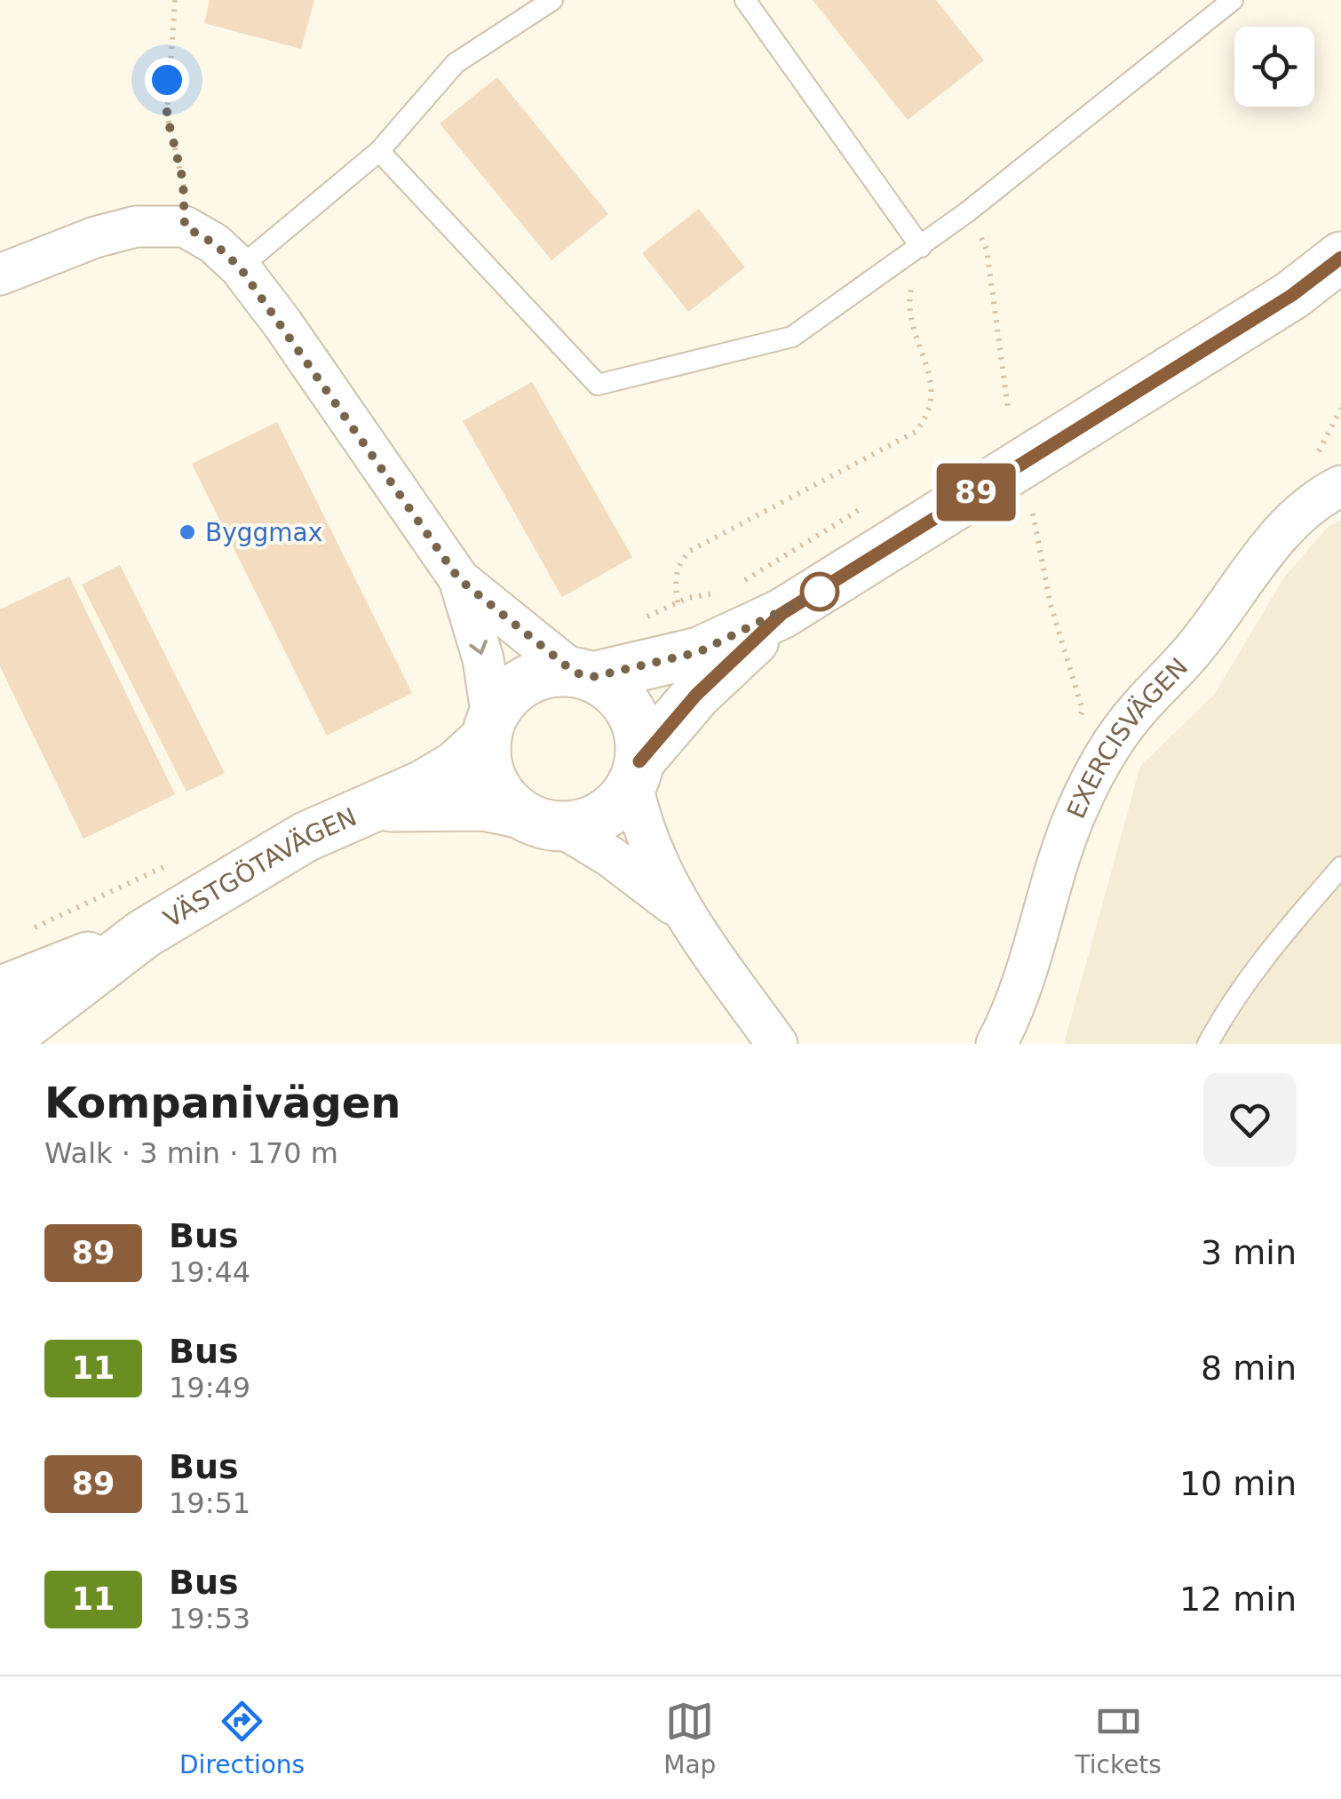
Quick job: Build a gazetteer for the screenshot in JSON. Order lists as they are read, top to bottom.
{
  "streets": {
    "street": ["EXERCISVÄGEN", "VÄSTGÖTAVÄGEN"]
  },
  "places": ["Byggmax"],
  "lines": ["bus line 89"],
  "page": {
    "on_map": "89",
    "heading": ["Kompanivägen", "Walk · 3 min · 170 m"],
    "list": [
      {
        "mark": "89",
        "name": "Bus",
        "note": "19:44",
        "value": "3 min"
      },
      {
        "mark": "11",
        "name": "Bus",
        "note": "19:49",
        "value": "8 min"
      },
      {
        "mark": "89",
        "name": "Bus",
        "note": "19:51",
        "value": "10 min"
      },
      {
        "mark": "11",
        "name": "Bus",
        "note": "19:53",
        "value": "12 min"
      }
    ],
    "tabs": ["Directions", "Map", "Tickets"]
  }
}
